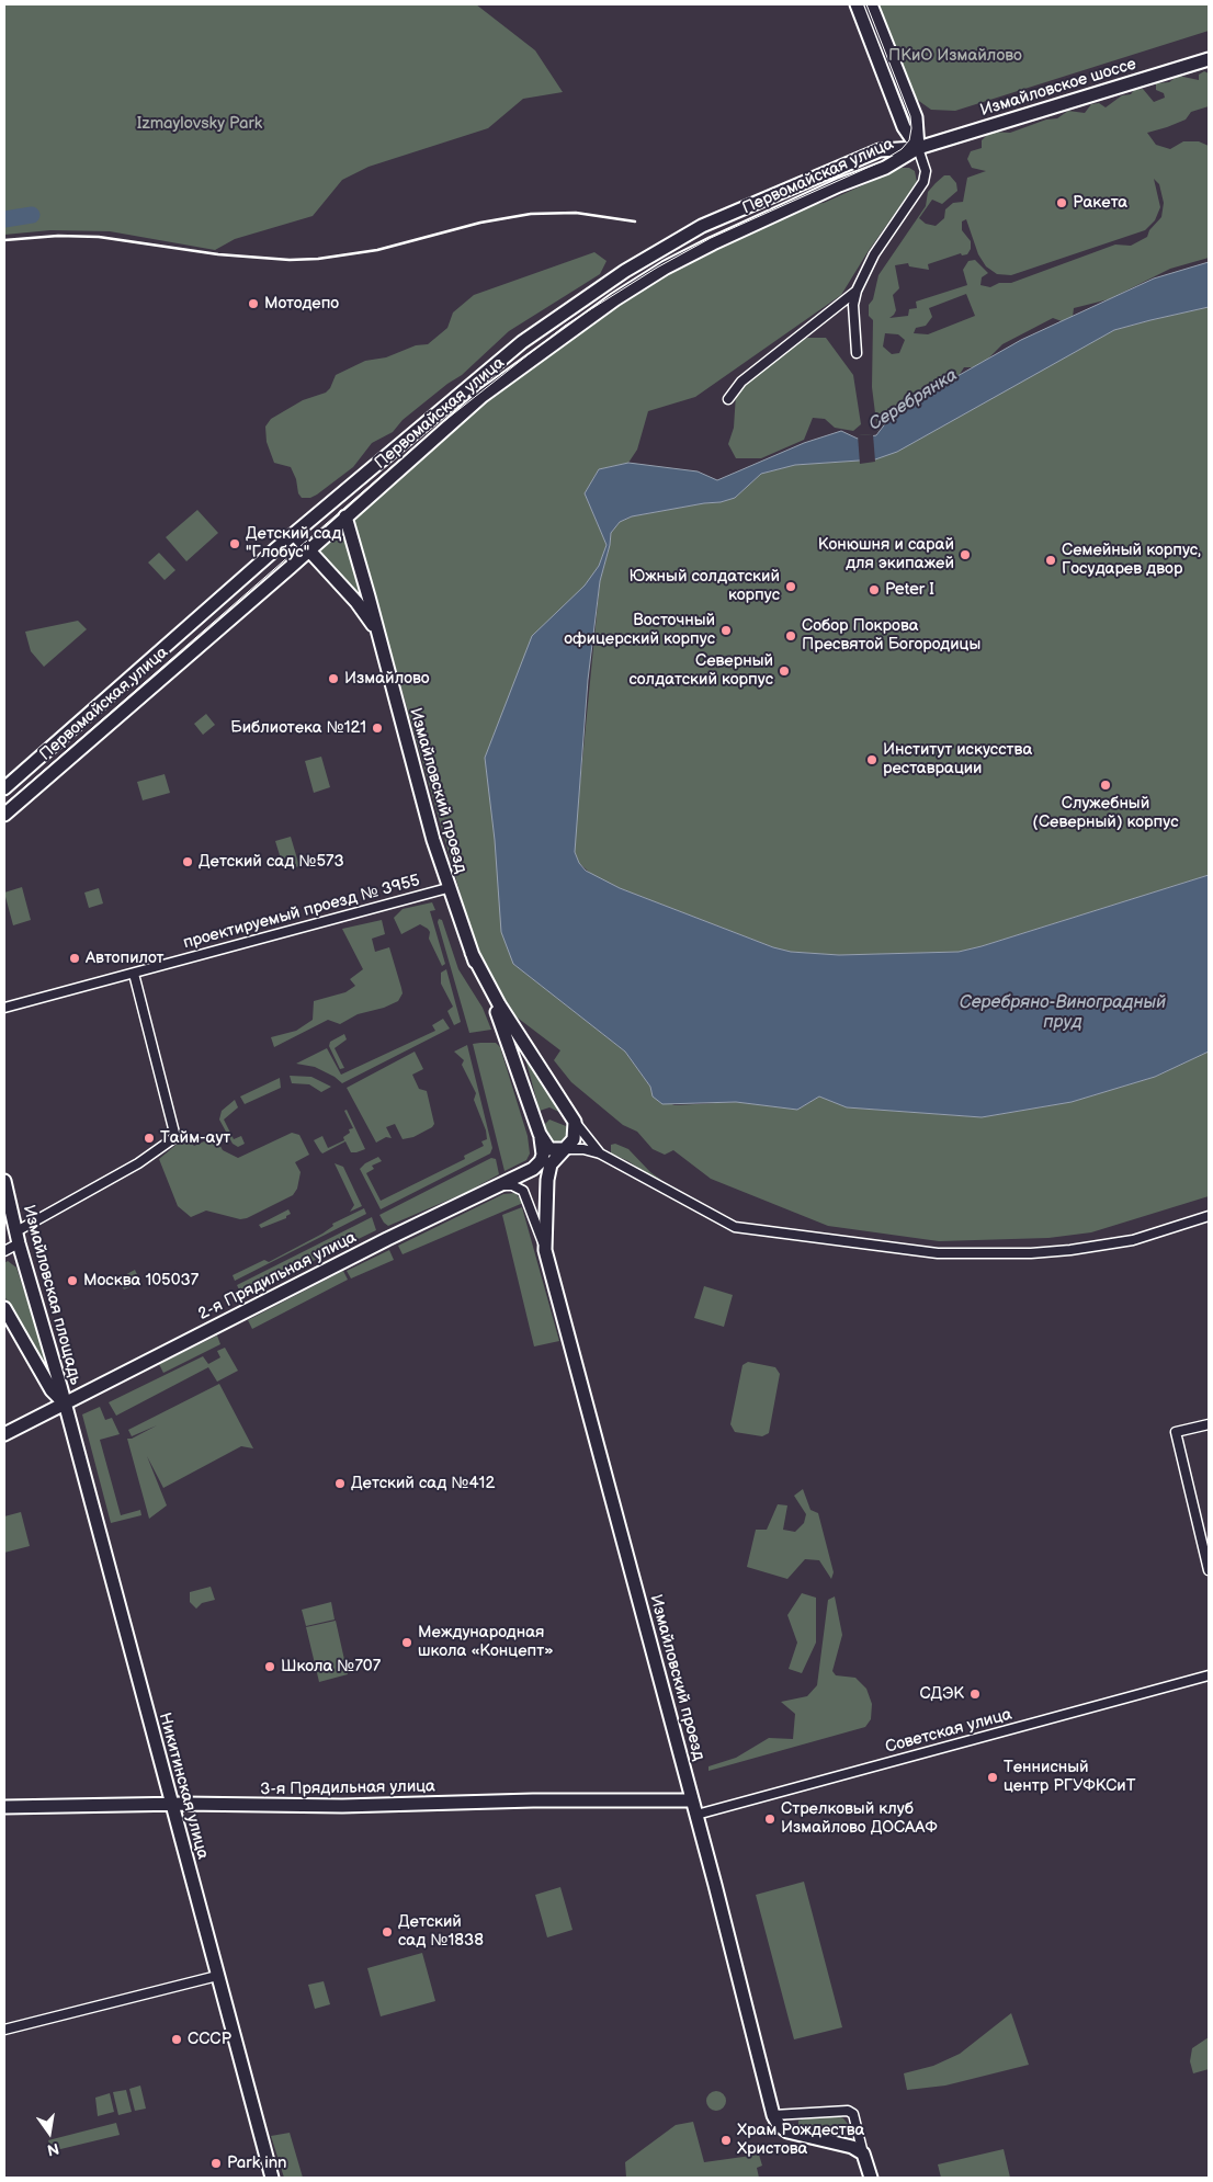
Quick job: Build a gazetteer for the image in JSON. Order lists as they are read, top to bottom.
{
  "streets": {
    "street": [
      "Измайловское шоссе",
      "Первомайская улица",
      "Измайловский проезд",
      "проектируемый проезд № 3955",
      "2-я Прядильная улица",
      "Измайловская площадь",
      "Советская улица",
      "Никитинская улица",
      "3-я Прядильная улица"
    ]
  },
  "crossings": [
    ["Измайловское шоссе", "Первомайская улица"],
    ["Первомайская улица", "Измайловский проезд"],
    ["Измайловский проезд", "проектируемый проезд № 3955"],
    ["Измайловский проезд", "2-я Прядильная улица"],
    ["Измайловский проезд", "Советская улица"],
    ["Измайловский проезд", "3-я Прядильная улица"],
    ["2-я Прядильная улица", "Измайловская площадь"],
    ["2-я Прядильная улица", "Никитинская улица"],
    ["Измайловская площадь", "Никитинская улица"],
    ["Никитинская улица", "3-я Прядильная улица"]
  ],
  "water": ["Серебрянка", "Серебряно-Виноградный пруд"],
  "parks": ["ПКиО Измайлово", "Izmaylovsky Park"],
  "places": [
    "Ракета",
    "Мотодепо",
    "Детский сад \"Глобус\"",
    "Конюшня и сарай для экипажей",
    "Семейный корпус, Государев двор",
    "Южный солдатский корпус",
    "Peter I",
    "Восточный офицерский корпус",
    "Собор Покрова Пресвятой Богородицы",
    "Северный солдатский корпус",
    "Измайлово",
    "Библиотека №121",
    "Институт искусства реставрации",
    "Служебный (Северный) корпус",
    "Детский сад №573",
    "Автопилот",
    "Тайм-аут",
    "Москва 105037",
    "Детский сад №412",
    "Международная школа «Концепт»",
    "Школа №707",
    "СДЭК",
    "Теннисный центр РГУФКСиТ",
    "Стрелковый клуб Измайлово ДОСААФ",
    "Детский сад №1838",
    "СССР",
    "Храм Рождества Христова",
    "Park inn"
  ],
  "north": "bottom"
}
